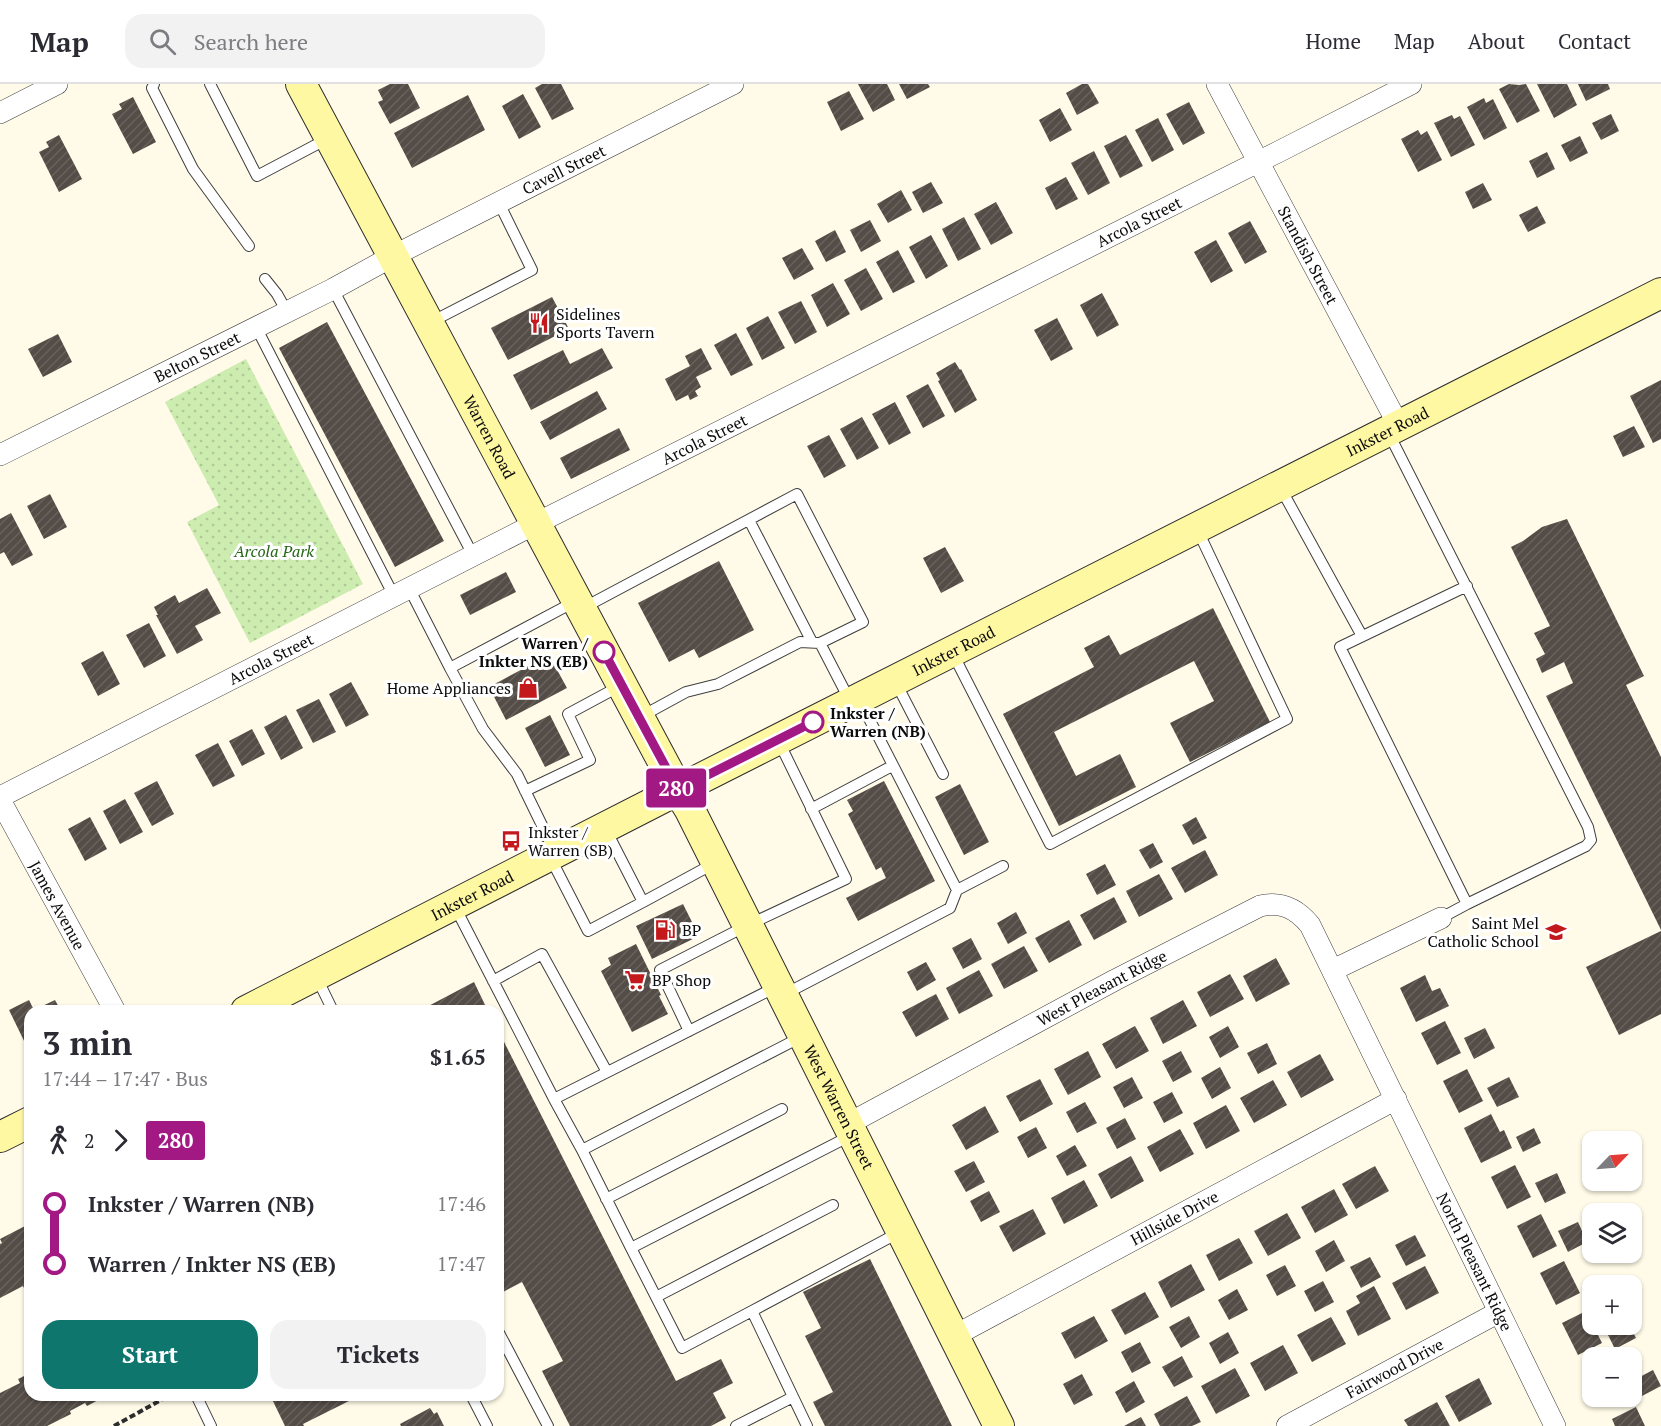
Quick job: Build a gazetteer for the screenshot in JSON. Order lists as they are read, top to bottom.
{
  "streets": {
    "main road": ["Inkster Road", "Warren Road", "West Warren Street"],
    "street": [
      "Cavell Street",
      "Arcola Street",
      "Standish Street",
      "Belton Street",
      "James Avenue",
      "West Pleasant Ridge",
      "Hillside Drive",
      "North Pleasant Ridge",
      "Fairwood Drive"
    ]
  },
  "crossings": [
    ["Cavell Street", "Belton Street"],
    ["Cavell Street", "Warren Road"],
    ["Arcola Street", "Standish Street"],
    ["Arcola Street", "Warren Road"],
    ["Arcola Street", "James Avenue"],
    ["Standish Street", "Inkster Road"],
    ["Belton Street", "Warren Road"],
    ["Inkster Road", "Warren Road"],
    ["Inkster Road", "West Warren Street"],
    ["Warren Road", "West Warren Street"],
    ["West Pleasant Ridge", "West Warren Street"],
    ["West Pleasant Ridge", "Hillside Drive"],
    ["West Pleasant Ridge", "North Pleasant Ridge"],
    ["West Warren Street", "Hillside Drive"],
    ["Hillside Drive", "North Pleasant Ridge"],
    ["North Pleasant Ridge", "Fairwood Drive"]
  ],
  "parks": ["Arcola Park"],
  "places": {
    "restaurant": ["Sidelines Sports Tavern"],
    "other": ["Warren / Inkter NS (EB)", "Inkster / Warren (NB)"],
    "shop": ["Home Appliances"],
    "bus stop": ["Inkster / Warren (SB)"],
    "fuel station": ["BP"],
    "school or university": ["Saint Mel Catholic School"],
    "supermarket": ["BP Shop"]
  },
  "lines": ["bus line 280"],
  "north": "top right",
  "page": {
    "header": "Map",
    "search": "Search here",
    "nav": [
      "Home",
      "Map",
      "About",
      "Contact"
    ],
    "on_map": "280",
    "heading": ["3 min", "17:44 – 17:47 · Bus", "$1.65"],
    "legs": ["2", "280"],
    "map_buttons": ["+", "−"],
    "list": [
      {
        "name": "Inkster / Warren (NB)",
        "value": "17:46"
      },
      {
        "name": "Warren / Inkter NS (EB)",
        "value": "17:47"
      }
    ],
    "buttons": ["Start", "Tickets"]
  }
}
